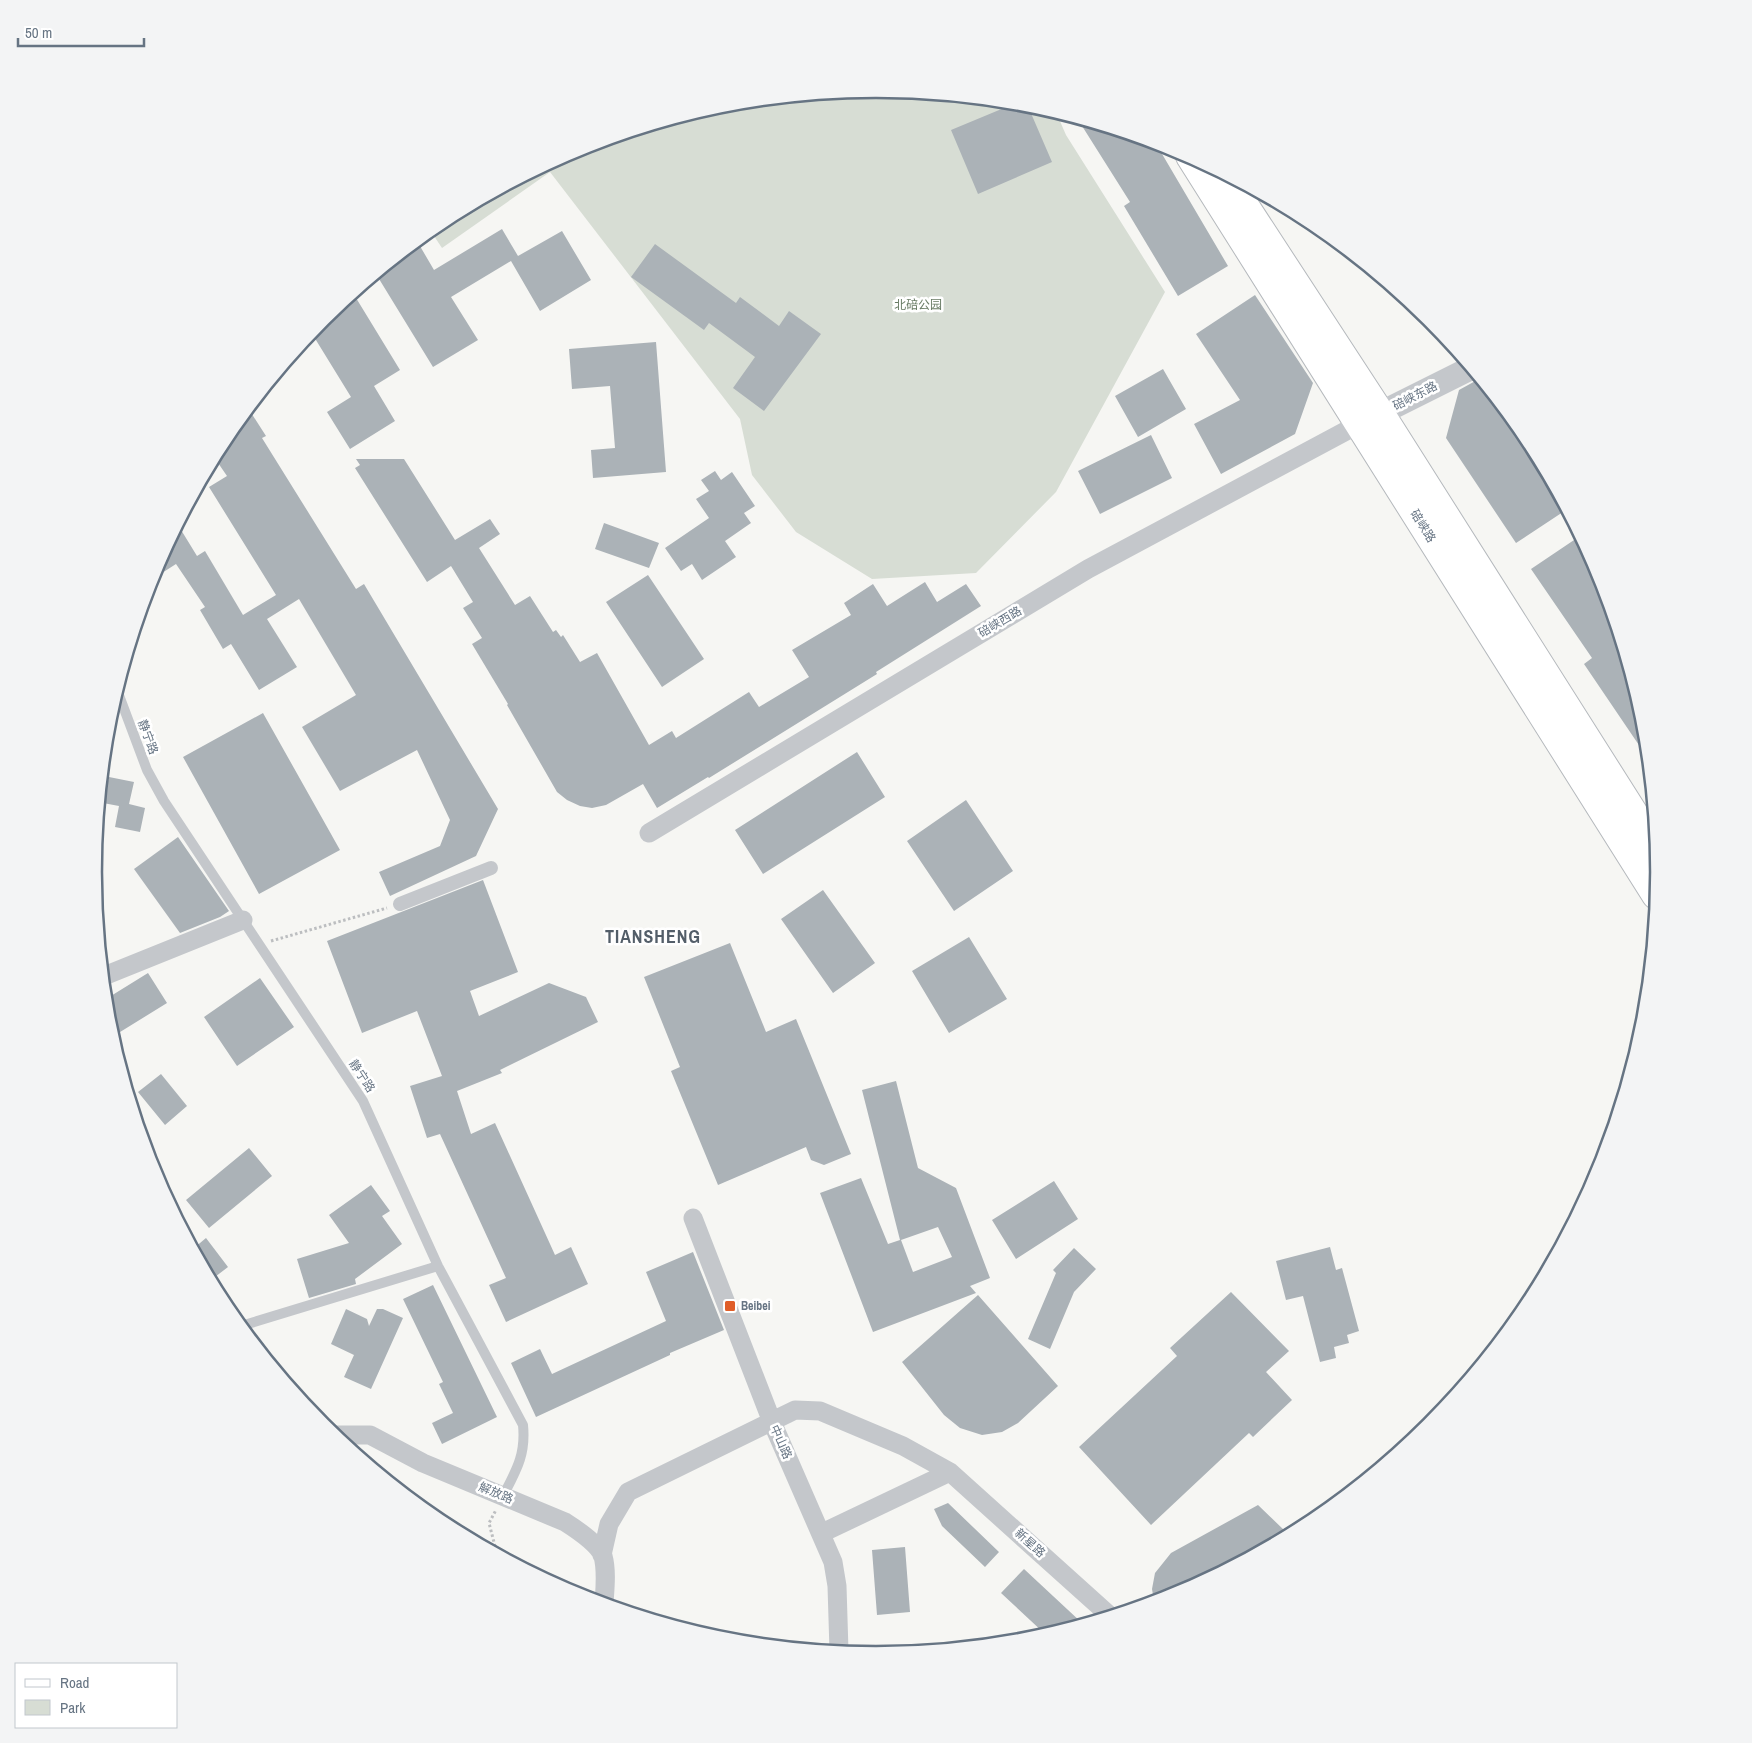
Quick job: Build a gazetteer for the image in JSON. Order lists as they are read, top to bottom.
{
  "streets": {
    "main road": ["碚峡路"],
    "street": [
      "碚峡东路",
      "碚峡西路",
      "中山路",
      "解放路",
      "新星路"
    ],
    "lane": ["静宁路"]
  },
  "crossings": [
    ["碚峡东路", "碚峡路"],
    ["碚峡东路", "碚峡西路"],
    ["碚峡路", "碚峡西路"],
    ["静宁路", "解放路"],
    ["中山路", "新星路"],
    ["解放路", "新星路"]
  ],
  "districts": ["TIANSHENG"],
  "parks": ["北碚公园"],
  "places": {
    "transit": ["Beibei"]
  },
  "legend": ["Road", "Park"],
  "scale_bar": "50 m"
}
